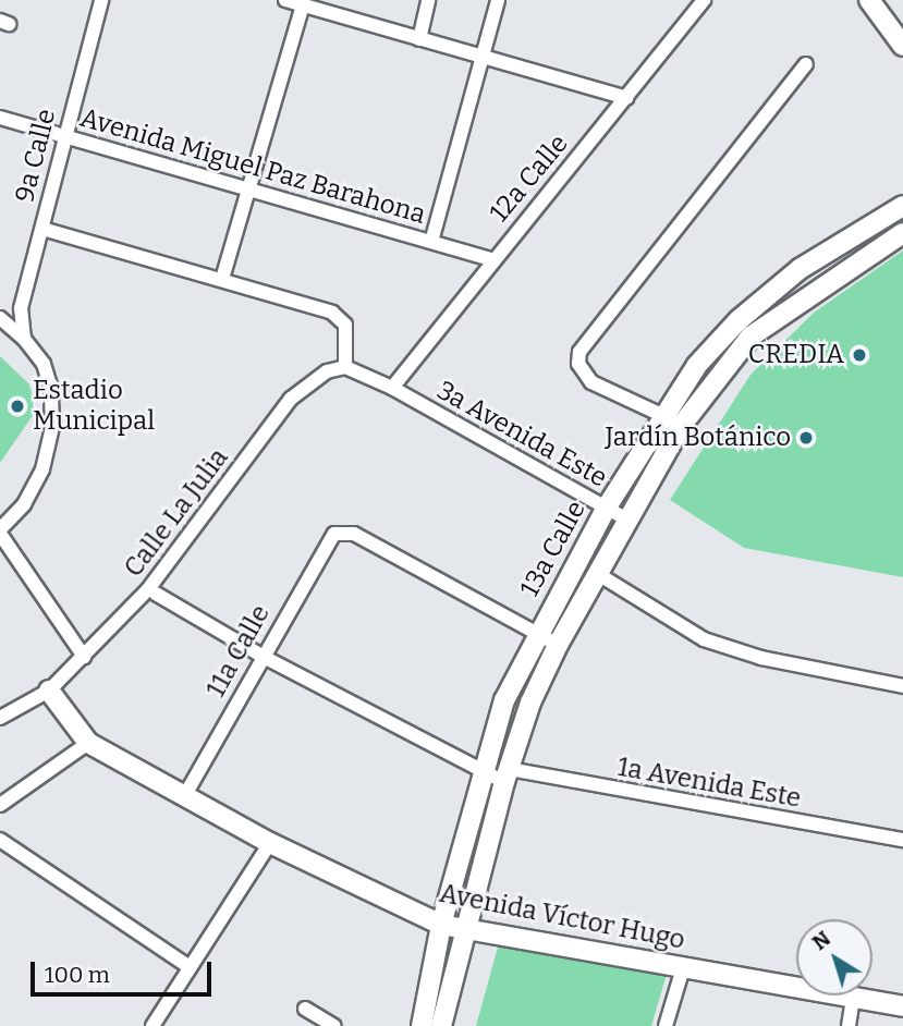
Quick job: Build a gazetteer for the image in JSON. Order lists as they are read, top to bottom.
{
  "streets": {
    "street": [
      "9a Calle",
      "Avenida Miguel Paz Barahona",
      "12a Calle",
      "3a Avenida Este",
      "Calle La Julia",
      "13a Calle",
      "11a Calle",
      "1a Avenida Este",
      "Avenida Víctor Hugo"
    ]
  },
  "crossings": [
    ["9a Calle", "Avenida Miguel Paz Barahona"],
    ["Avenida Miguel Paz Barahona", "12a Calle"],
    ["12a Calle", "3a Avenida Este"],
    ["3a Avenida Este", "13a Calle"],
    ["Calle La Julia", "Avenida Víctor Hugo"],
    ["13a Calle", "11a Calle"],
    ["13a Calle", "1a Avenida Este"],
    ["13a Calle", "Avenida Víctor Hugo"],
    ["11a Calle", "1a Avenida Este"],
    ["11a Calle", "Avenida Víctor Hugo"]
  ],
  "places": ["CREDIA", "Estadio Municipal", "Jardín Botánico"],
  "scale_bar": "100 m",
  "north": "top left"
}
